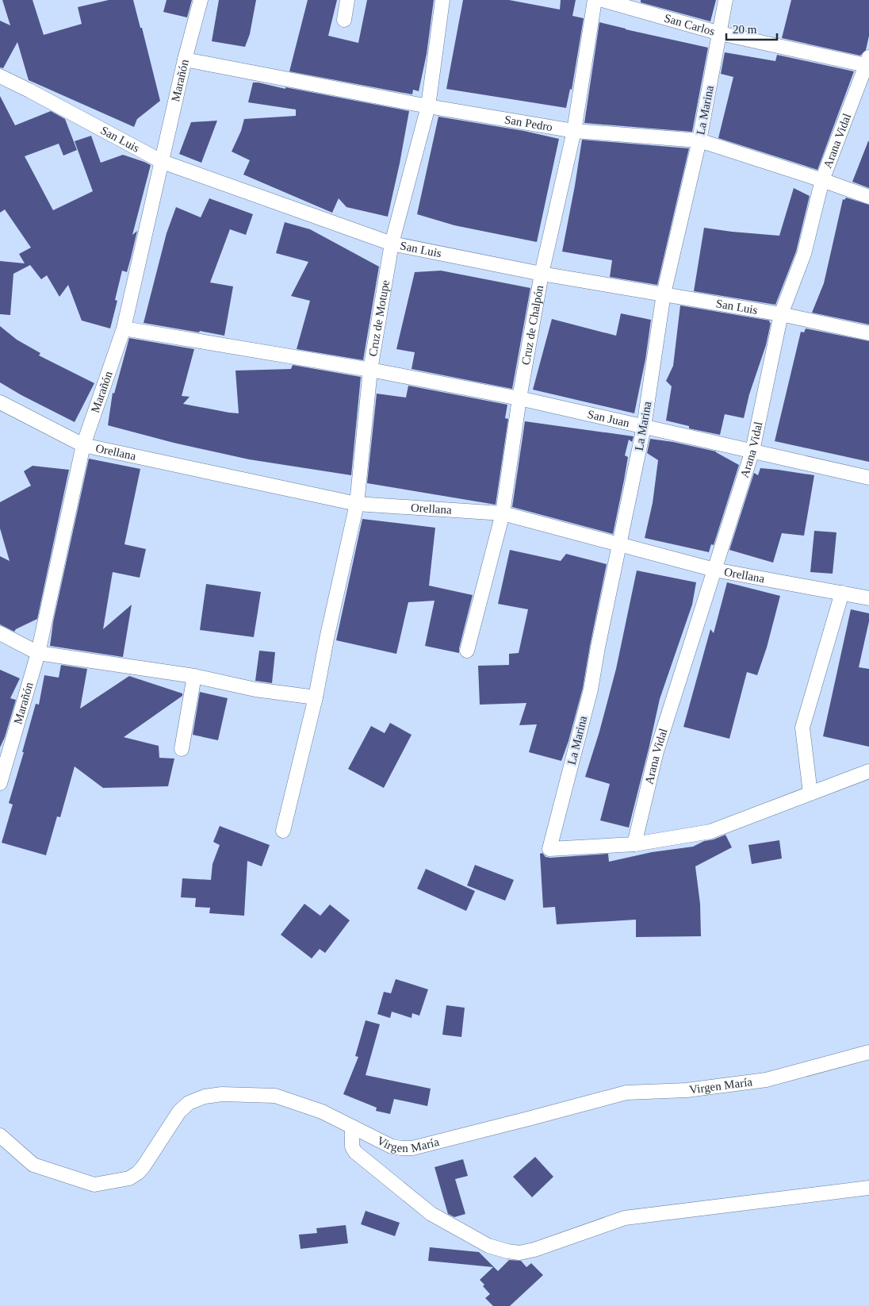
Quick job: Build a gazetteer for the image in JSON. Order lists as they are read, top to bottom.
{
  "streets": {
    "street": [
      "San Carlos",
      "Marañón",
      "La Marina",
      "San Pedro",
      "San Luis",
      "Arana Vidal",
      "Cruz de Motupe",
      "Cruz de Chalpón",
      "San Juan",
      "Orellana",
      "Virgen María"
    ]
  },
  "crossings": [
    ["San Carlos", "La Marina"],
    ["San Carlos", "Arana Vidal"],
    ["Marañón", "San Pedro"],
    ["Marañón", "San Luis"],
    ["Marañón", "San Juan"],
    ["Marañón", "Orellana"],
    ["La Marina", "San Pedro"],
    ["La Marina", "San Luis"],
    ["La Marina", "Arana Vidal"],
    ["La Marina", "San Juan"],
    ["La Marina", "Orellana"],
    ["San Pedro", "Arana Vidal"],
    ["San Pedro", "Cruz de Motupe"],
    ["San Pedro", "Cruz de Chalpón"],
    ["San Luis", "Arana Vidal"],
    ["San Luis", "Cruz de Motupe"],
    ["San Luis", "Cruz de Chalpón"],
    ["Arana Vidal", "San Juan"],
    ["Arana Vidal", "Orellana"],
    ["Cruz de Motupe", "San Juan"],
    ["Cruz de Motupe", "Orellana"],
    ["Cruz de Chalpón", "San Juan"],
    ["Cruz de Chalpón", "Orellana"]
  ],
  "scale_bar": "20 m"
}
